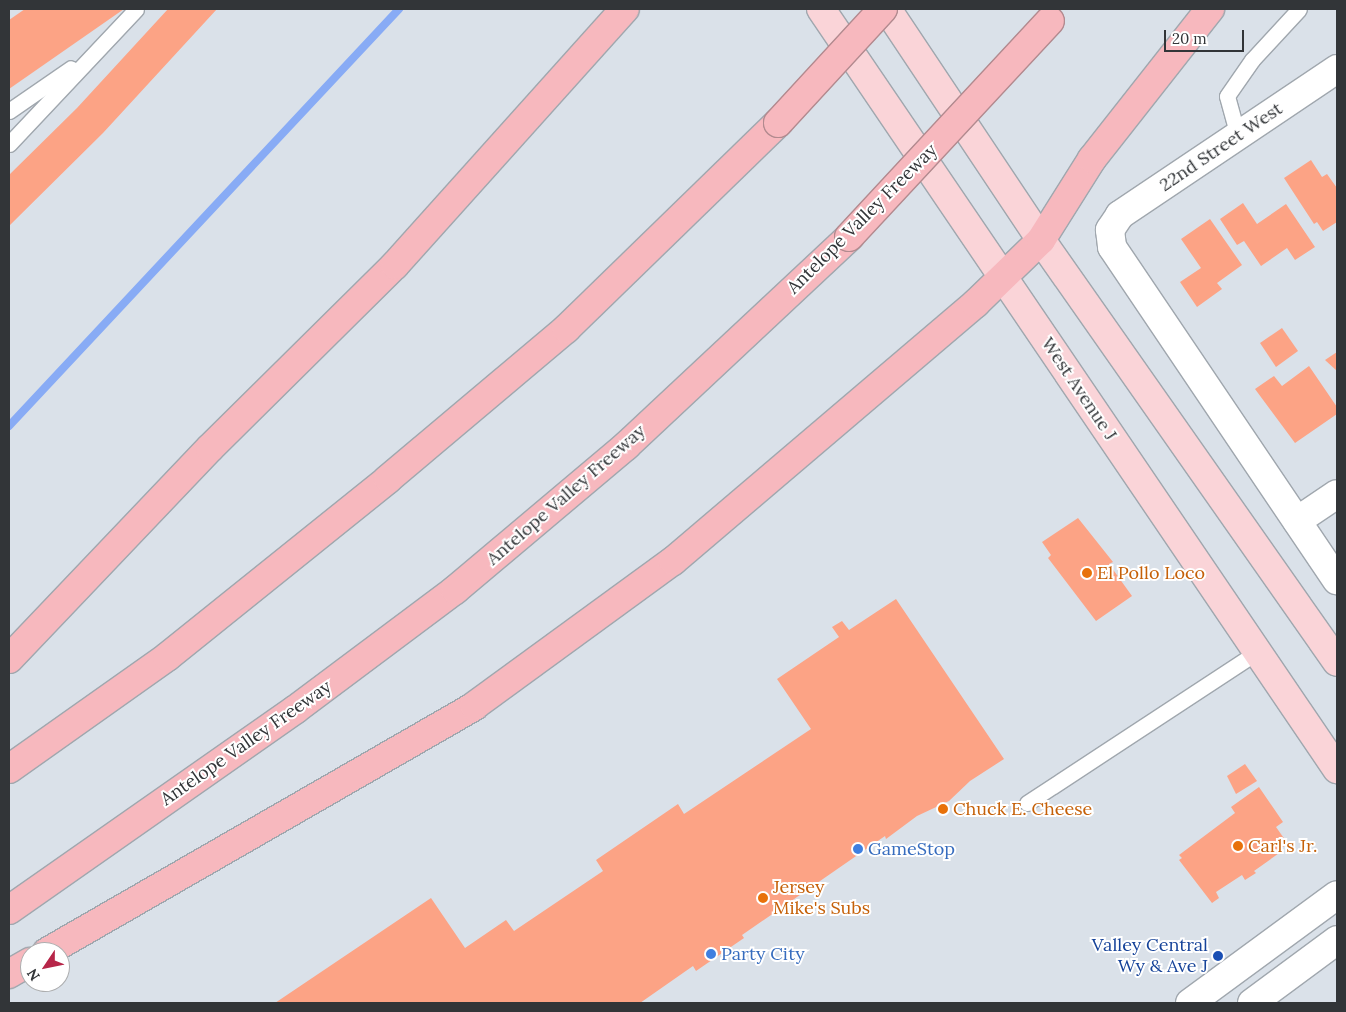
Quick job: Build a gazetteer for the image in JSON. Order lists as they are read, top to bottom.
{
  "streets": {
    "highway": ["Antelope Valley Freeway"],
    "main road": ["West Avenue J"],
    "street": ["22nd Street West"]
  },
  "places": [
    "El Pollo Loco",
    "Chuck E. Cheese",
    "Carl's Jr.",
    "GameStop",
    "Jersey Mike's Subs",
    "Party City",
    "Valley Central Wy & Ave J"
  ],
  "scale_bar": "20 m",
  "north": "bottom left"
}
